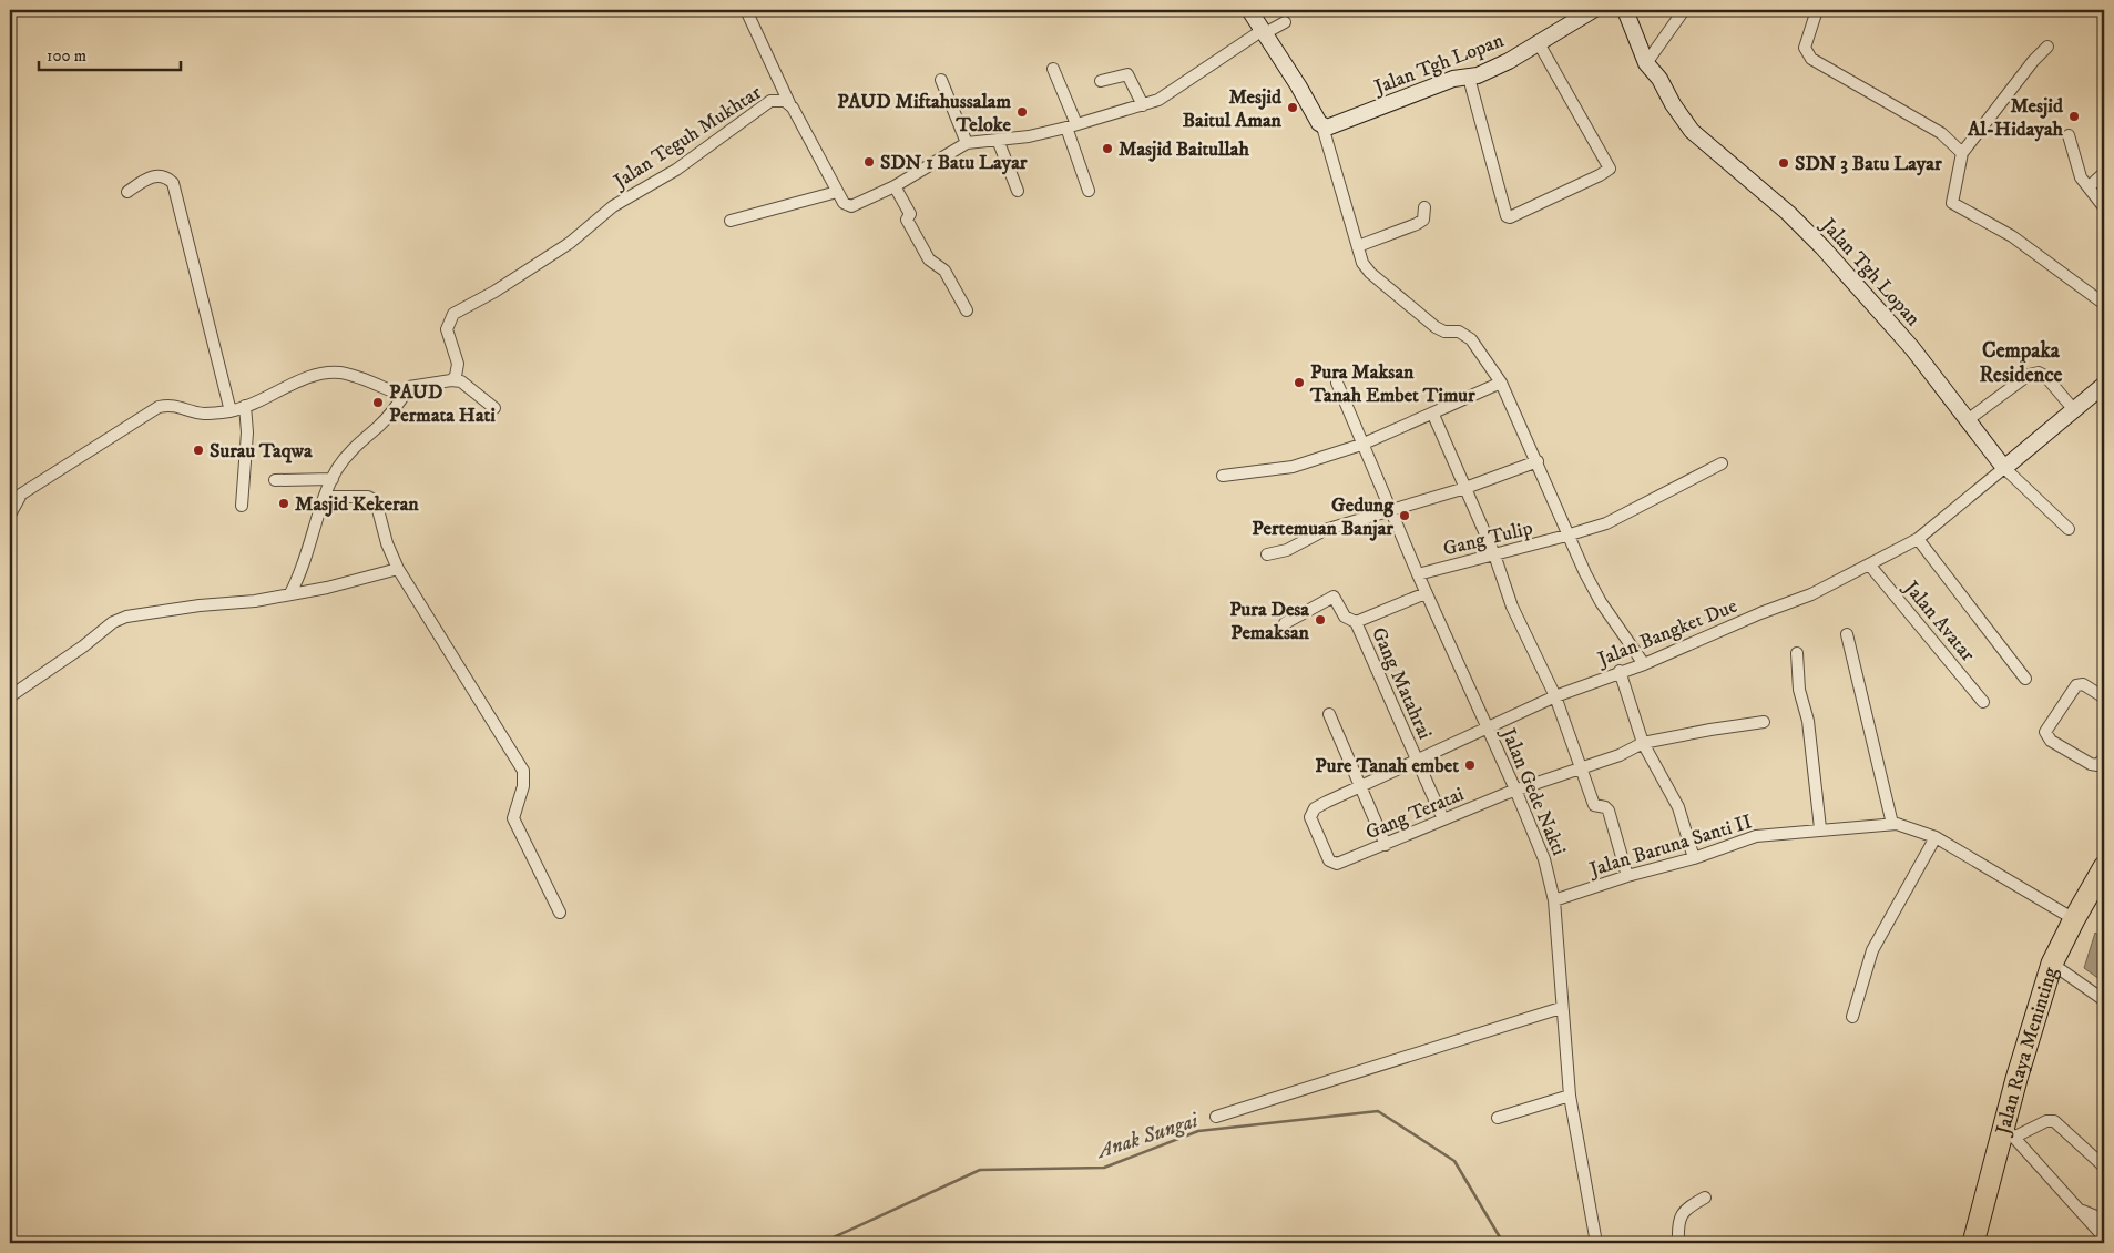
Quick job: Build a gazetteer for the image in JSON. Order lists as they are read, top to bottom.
{
  "streets": {
    "highway": ["Jalan Raya Meninting"],
    "street": [
      "Jalan Tgh Lopan",
      "Jalan Teguh Mukhtar",
      "Gang Tulip",
      "Jalan Avatar",
      "Jalan Bangket Due",
      "Gang Matahrai",
      "Jalan Gede Nakti",
      "Gang Teratai",
      "Jalan Baruna Santi II"
    ]
  },
  "crossings": [
    ["Jalan Tgh Lopan", "Jalan Bangket Due"],
    ["Gang Tulip", "Jalan Gede Nakti"],
    ["Jalan Avatar", "Jalan Bangket Due"],
    ["Jalan Bangket Due", "Gang Matahrai"],
    ["Jalan Bangket Due", "Jalan Gede Nakti"],
    ["Jalan Bangket Due", "Gang Teratai"],
    ["Gang Matahrai", "Gang Teratai"],
    ["Jalan Gede Nakti", "Gang Teratai"],
    ["Jalan Gede Nakti", "Jalan Baruna Santi II"],
    ["Jalan Baruna Santi II", "Jalan Raya Meninting"]
  ],
  "districts": ["Cempaka Residence"],
  "water": ["Anak Sungai"],
  "places": [
    "Mesjid Baitul Aman",
    "PAUD Miftahussalam Teloke",
    "Mesjid Al-Hidayah",
    "Masjid Baitullah",
    "SDN 1 Batu Layar",
    "SDN 3 Batu Layar",
    "Pura Maksan Tanah Embet Timur",
    "PAUD Permata Hati",
    "Surau Taqwa",
    "Masjid Kekeran",
    "Gedung Pertemuan Banjar",
    "Pura Desa Pemaksan",
    "Pure Tanah embet"
  ],
  "scale_bar": "100 m"
}
